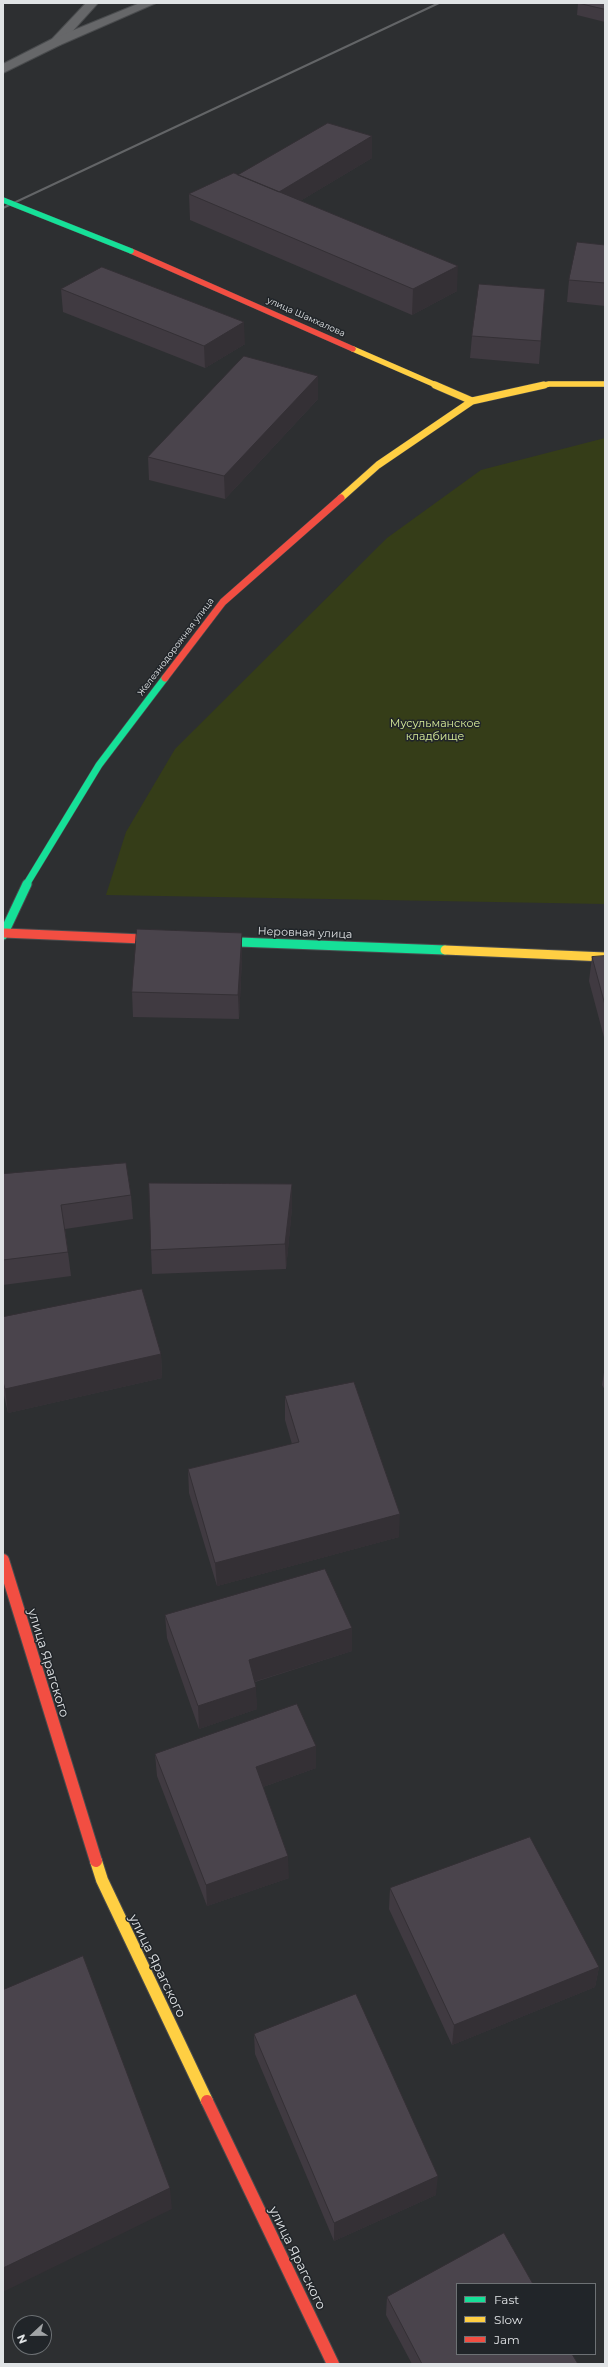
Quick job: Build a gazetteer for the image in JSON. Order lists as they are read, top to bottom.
{
  "streets": {
    "street": [
      "улица Шамхалова",
      "Железнодорожная улица",
      "Неровная улица",
      "улица Ярагского"
    ]
  },
  "crossings": [
    ["улица Шамхалова", "Железнодорожная улица"]
  ],
  "parks": ["Мусульманское кладбище"],
  "legend": ["Fast", "Slow", "Jam"],
  "north": "left"
}
